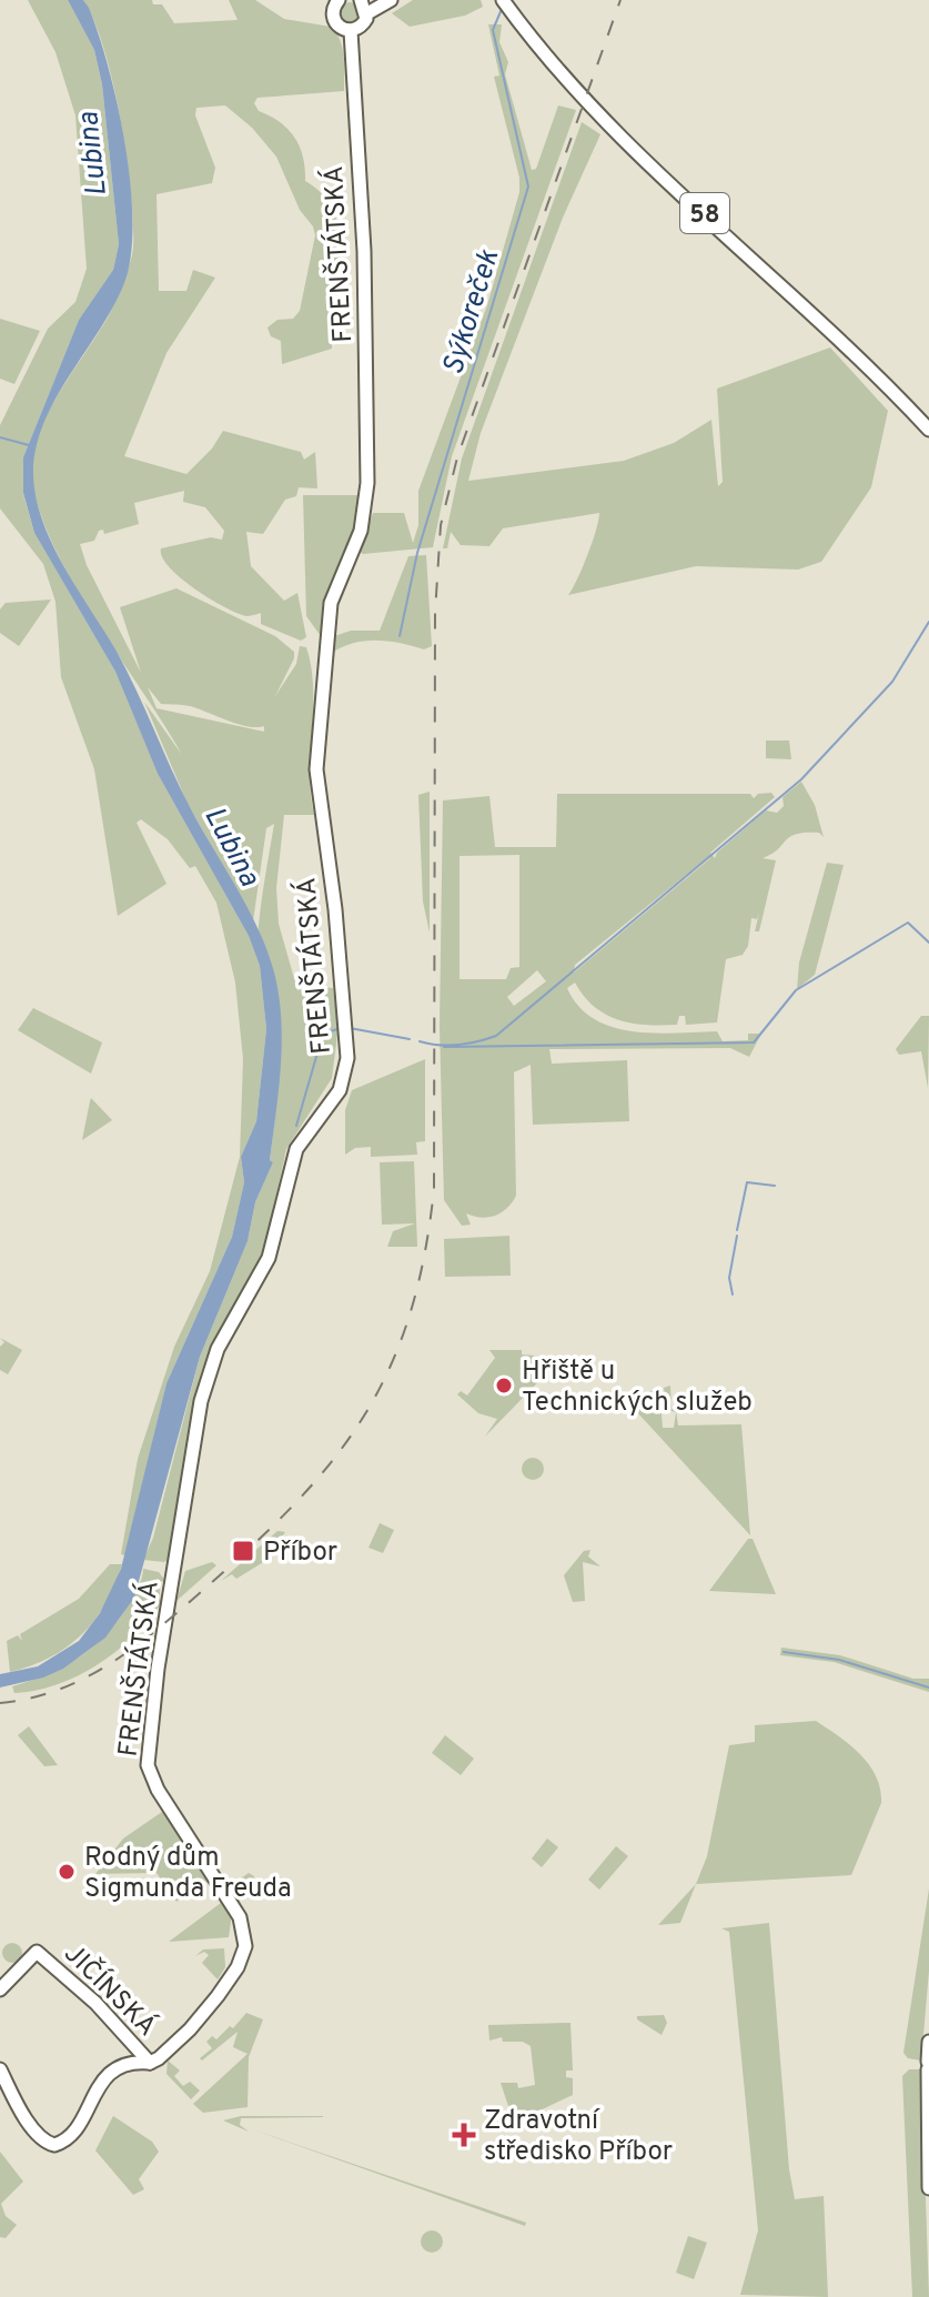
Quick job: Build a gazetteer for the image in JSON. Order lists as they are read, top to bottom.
{
  "streets": {
    "main road": ["58", "FRENŠTÁTSKÁ", "JIČÍNSKÁ"]
  },
  "crossings": [
    ["FRENŠTÁTSKÁ", "JIČÍNSKÁ"]
  ],
  "water": ["Lubina", "Sýkoreček"],
  "places": {
    "other": ["Hřiště u Technických služeb", "Rodný dům Sigmunda Freuda"],
    "transit": ["Příbor"],
    "health": ["Zdravotní středisko Příbor"]
  }
}
